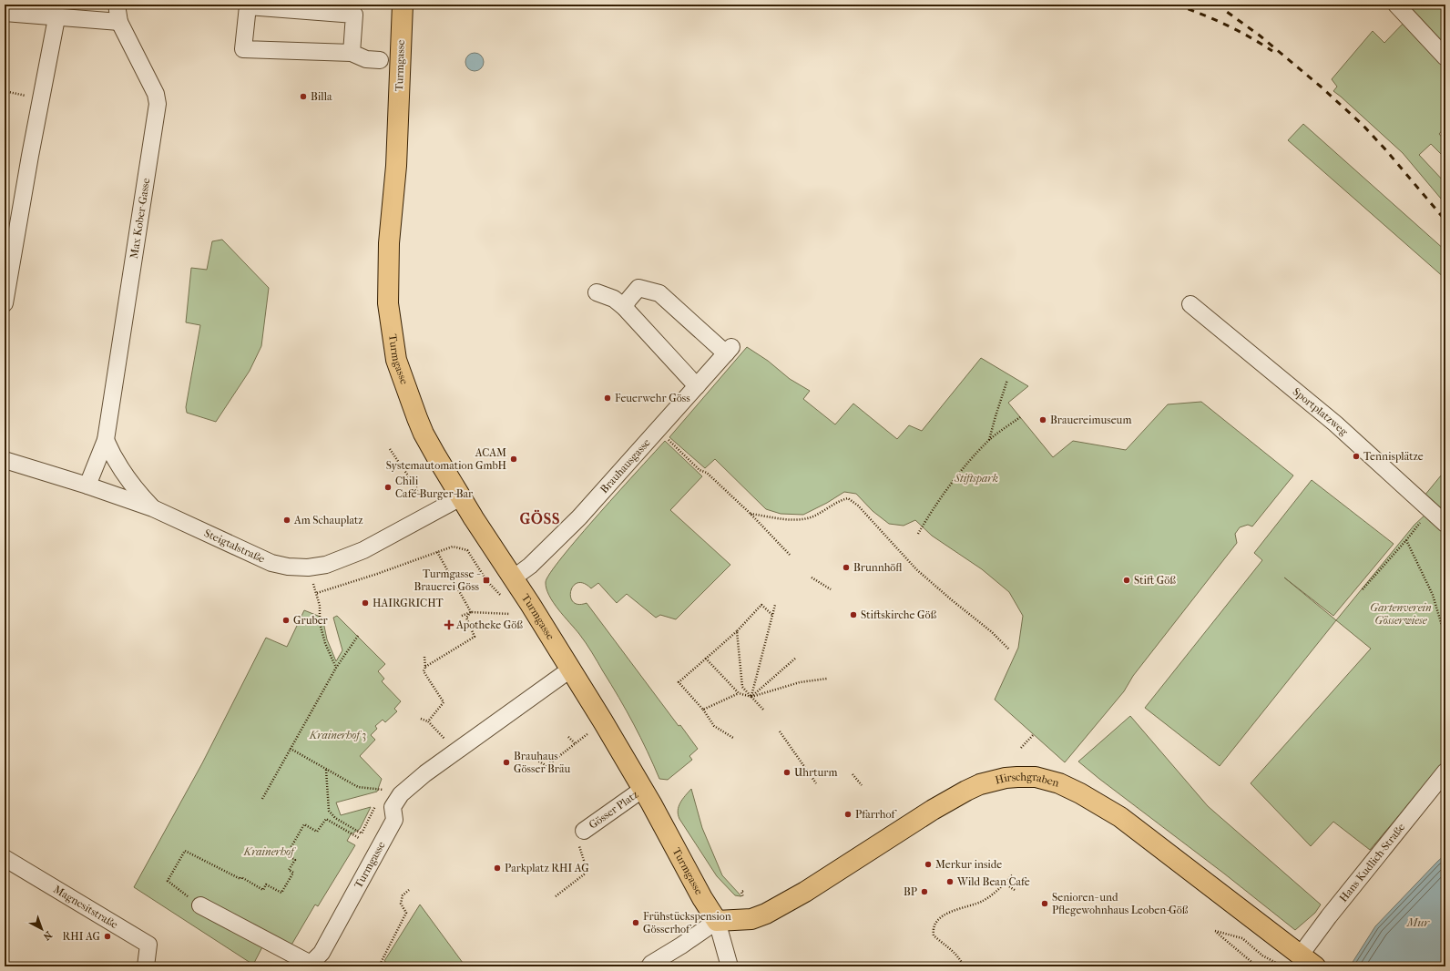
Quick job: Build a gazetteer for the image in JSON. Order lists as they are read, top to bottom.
{
  "streets": {
    "main road": ["Turmgasse", "Hirschgraben"],
    "street": [
      "Max Kober-Gasse",
      "Sportplatzweg",
      "Brauhausgasse",
      "Steigtalstraße",
      "Gösser Platz",
      "Hans Kudlich-Straße",
      "Magnesitstraße"
    ]
  },
  "crossings": [
    ["Turmgasse", "Brauhausgasse"],
    ["Turmgasse", "Steigtalstraße"],
    ["Turmgasse", "Hirschgraben"],
    ["Turmgasse", "Gösser Platz"],
    ["Max Kober-Gasse", "Steigtalstraße"],
    ["Hirschgraben", "Hans Kudlich-Straße"]
  ],
  "districts": ["GÖSS"],
  "water": ["Mur"],
  "parks": [
    "Stiftspark",
    "Gartenverein Gösserwiese",
    "Krainerhof 3",
    "Krainerhof"
  ],
  "places": {
    "other": [
      "Billa",
      "Feuerwehr Göss",
      "Brauereimuseum",
      "Tennisplätze",
      "ACAM Systemautomation GmbH",
      "Chili Café-Burger-Bar",
      "Am Schauplatz",
      "Brunnhöfl",
      "Stift Göß",
      "HAIRGRICHT",
      "Stiftskirche Göß",
      "Gruber",
      "Brauhaus Gösser Bräu",
      "Uhrturm",
      "Pfarrhof",
      "Merkur inside",
      "Parkplatz RHI AG",
      "Wild Bean Cafe",
      "BP",
      "Senioren- und Pflegewohnhaus Leoben-Göß",
      "Frühstückspension Gösserhof",
      "RHI AG"
    ],
    "transit": ["Turmgasse - Brauerei Göss"],
    "health": ["Apotheke Göß"]
  },
  "north": "bottom right"
}
